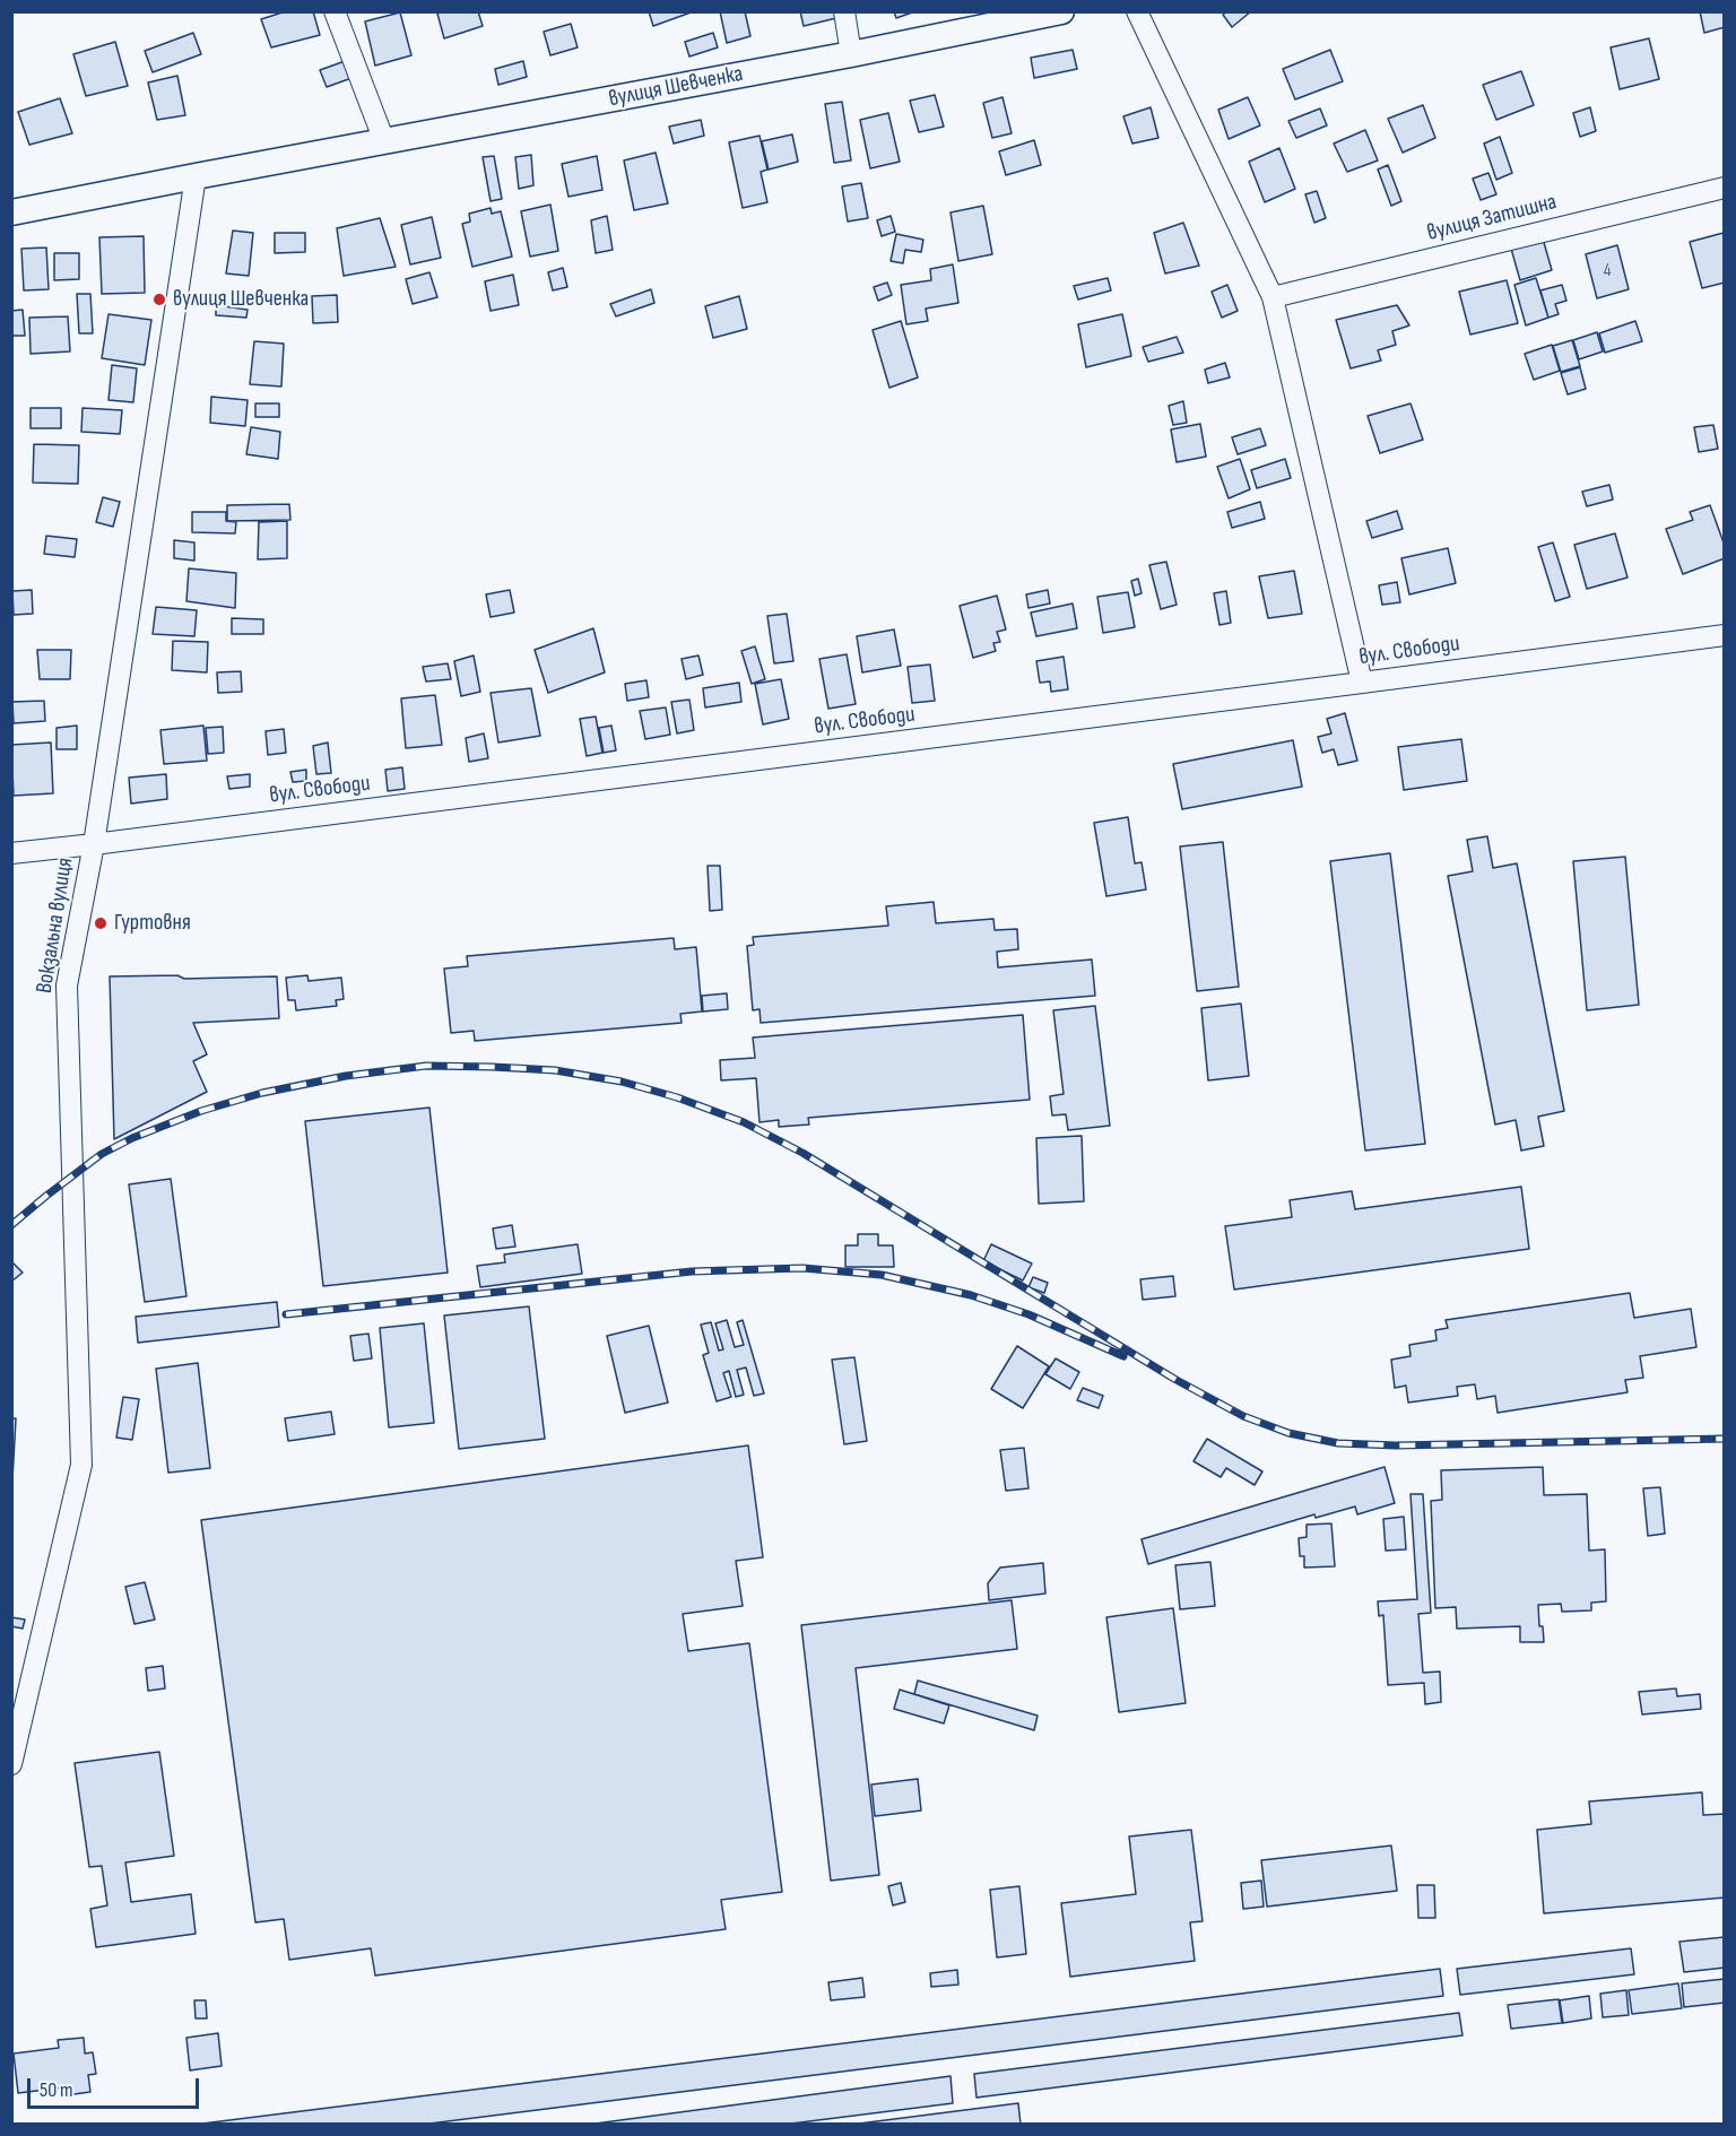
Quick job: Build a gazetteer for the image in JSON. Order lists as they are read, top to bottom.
{
  "streets": {
    "street": [
      "вулиця Шевченка",
      "вулиця Затишна",
      "вул. Свободи",
      "Вокзальна вулиця"
    ]
  },
  "crossings": [
    ["вулиця Шевченка", "Вокзальна вулиця"],
    ["вул. Свободи", "Вокзальна вулиця"]
  ],
  "places": ["вулиця Шевченка", "Гуртовня"],
  "house_numbers": ["4"],
  "scale_bar": "50 m"
}
